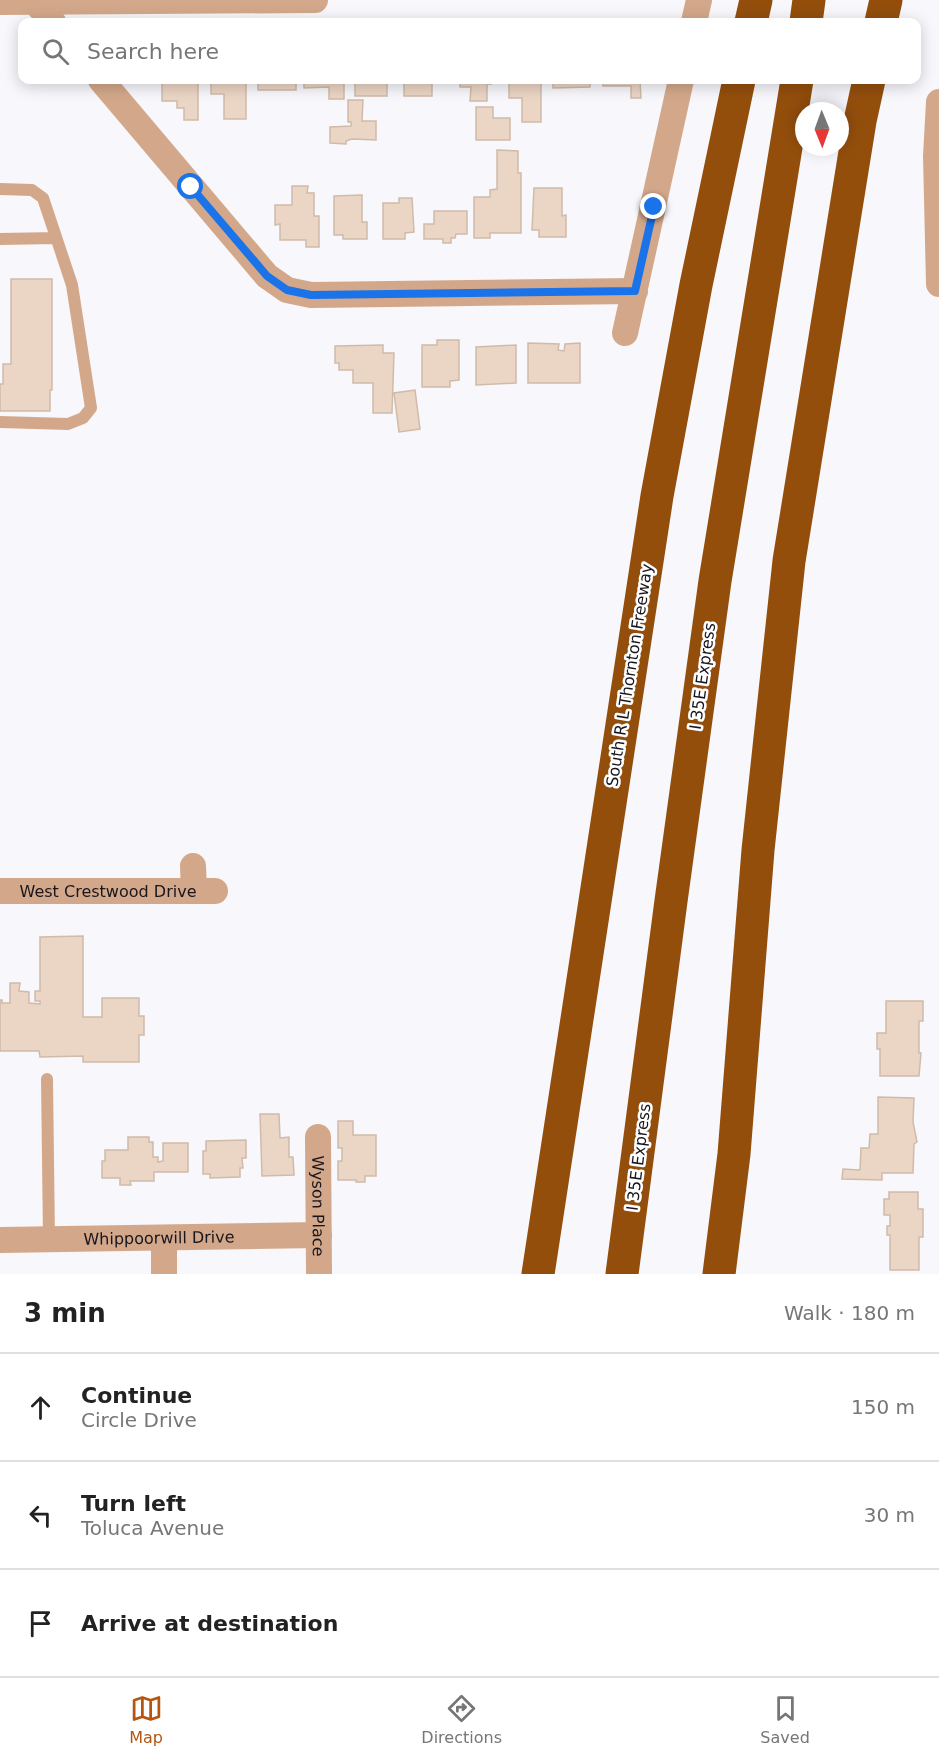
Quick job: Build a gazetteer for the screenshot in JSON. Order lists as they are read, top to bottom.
{
  "streets": {
    "highway": ["South R L Thornton Freeway", "I 35E Express"],
    "street": ["West Crestwood Drive", "Wyson Place", "Whippoorwill Drive"]
  },
  "crossings": [
    ["Wyson Place", "Whippoorwill Drive"]
  ],
  "north": "bottom",
  "page": {
    "search": "Search here",
    "heading": ["3 min", "Walk · 180 m"],
    "list": [
      ["Continue", "Circle Drive", "150 m"],
      ["Turn left", "Toluca Avenue", "30 m"],
      "Arrive at destination"
    ],
    "nav": ["Map", "Directions", "Saved"]
  }
}
